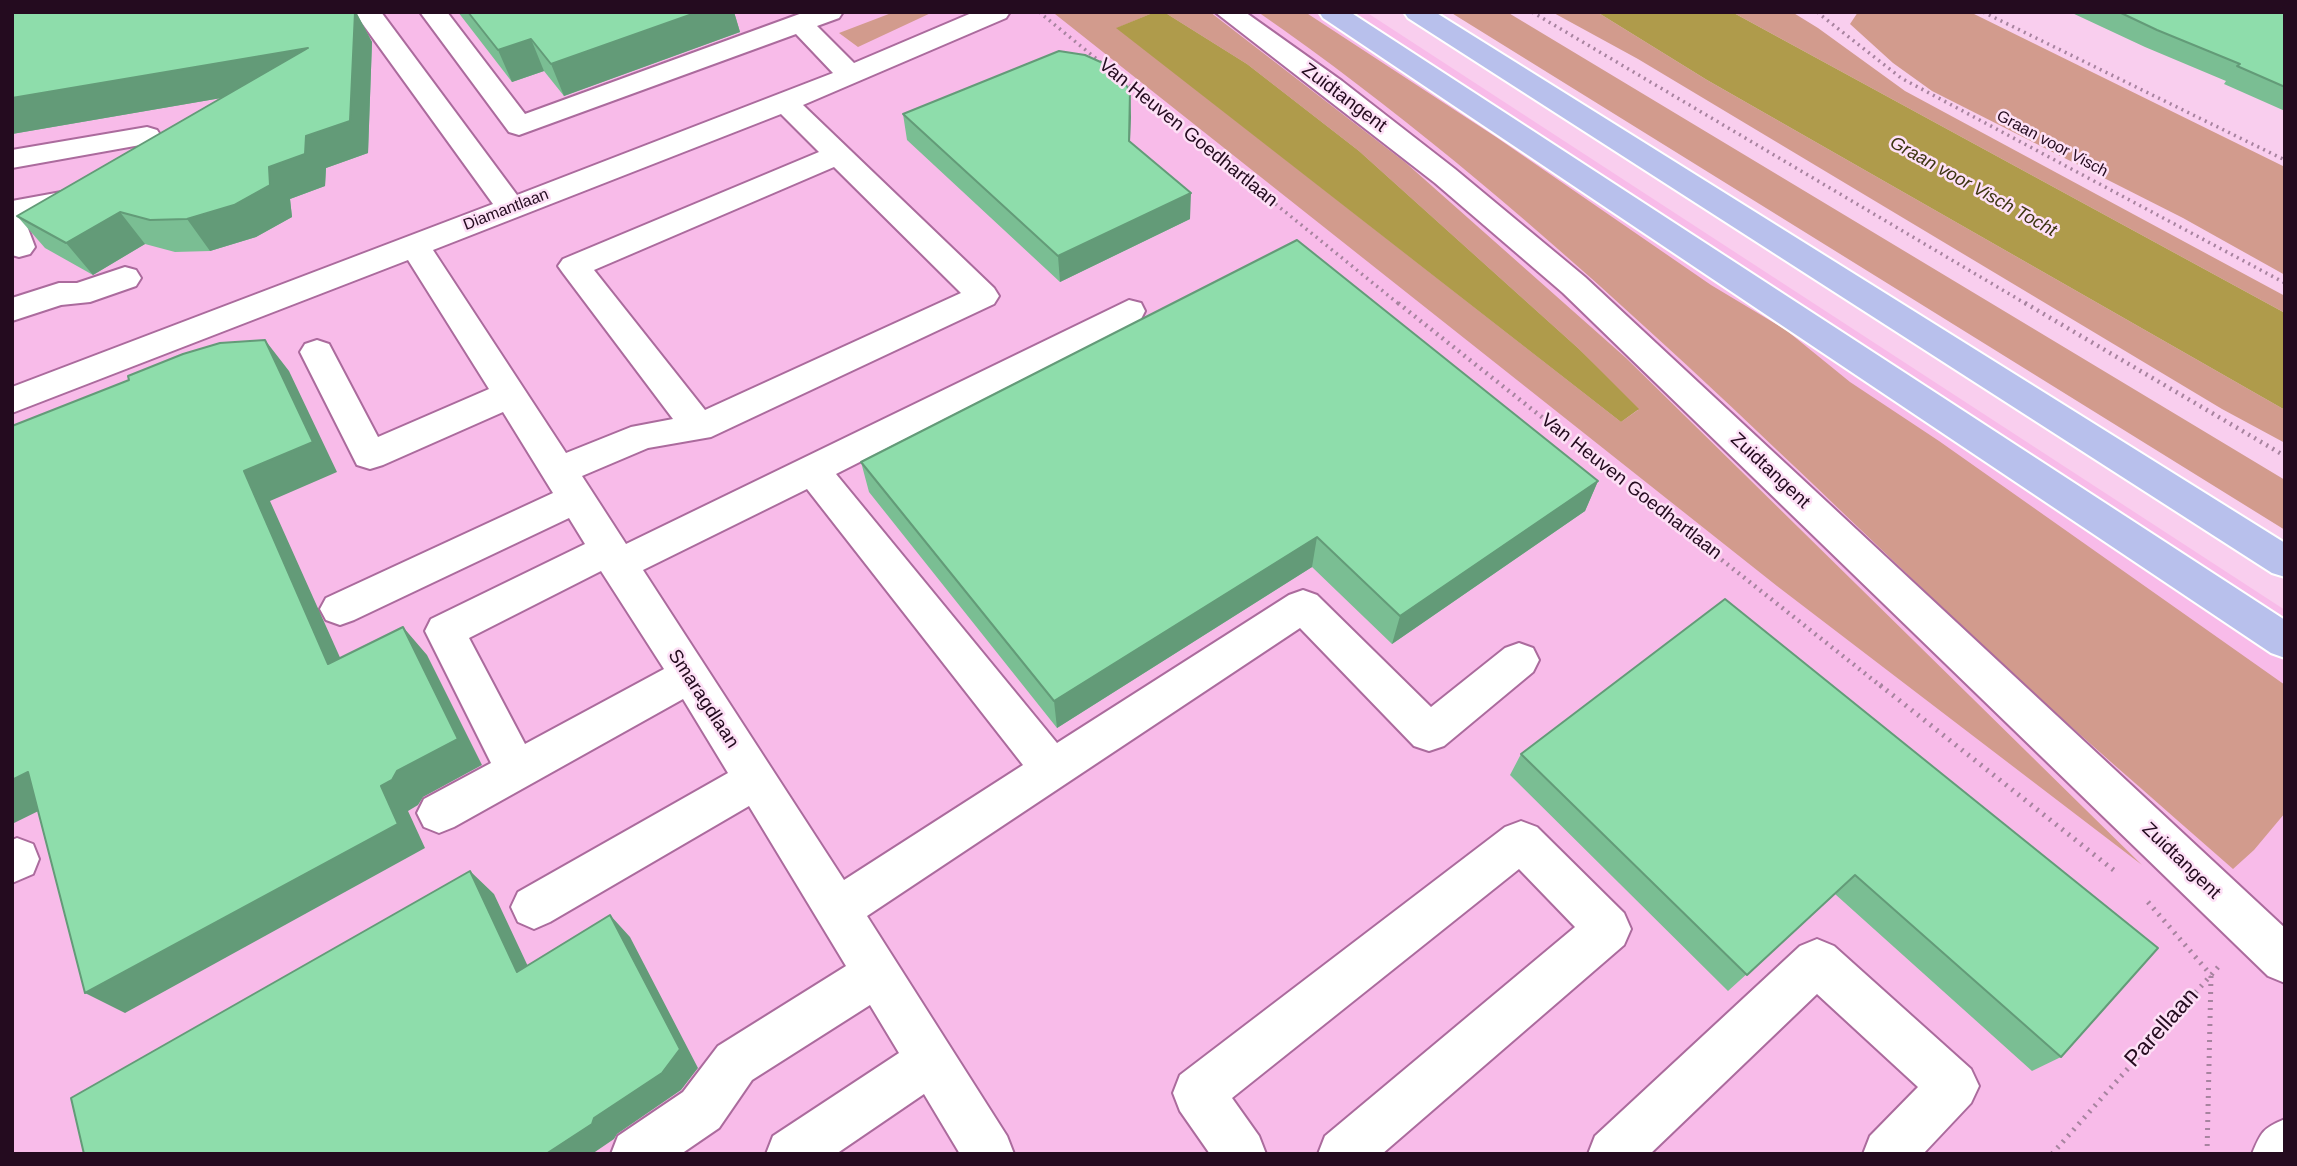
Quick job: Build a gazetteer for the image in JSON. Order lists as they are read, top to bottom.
{
  "streets": {
    "street": ["Zuidtangent", "Diamantlaan", "Smaragdlaan"],
    "path": ["Van Heuven Goedhartlaan", "Graan voor Visch", "Parellaan"]
  },
  "crossings": [
    ["Diamantlaan", "Smaragdlaan"]
  ],
  "water": ["Graan voor Visch Tocht"]
}
